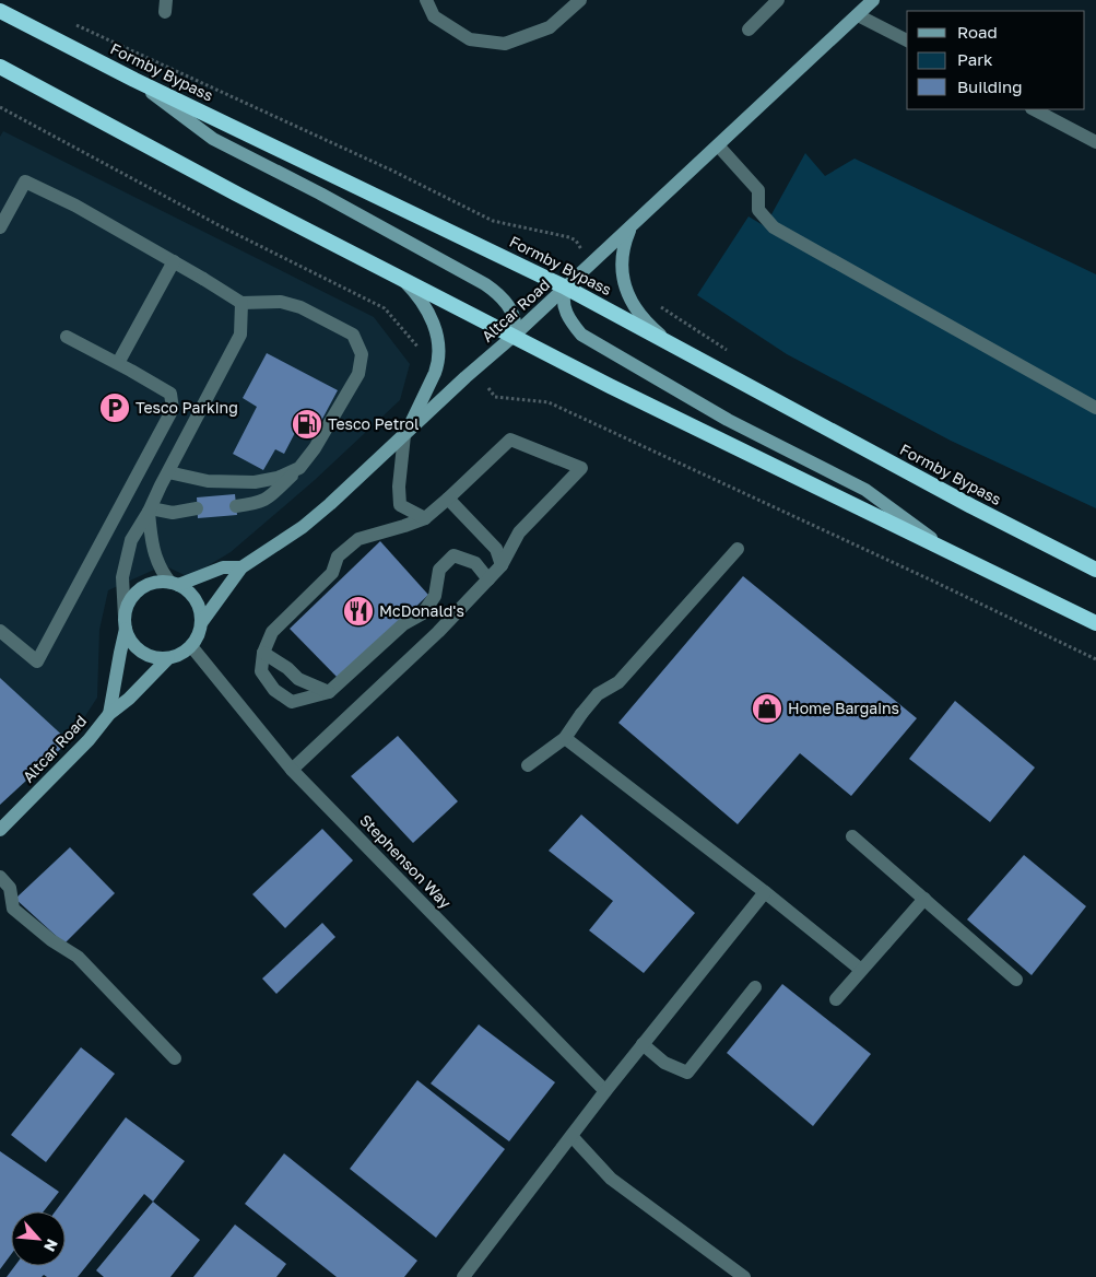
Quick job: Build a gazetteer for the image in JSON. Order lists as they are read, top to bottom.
{
  "streets": {
    "highway": ["Formby Bypass"],
    "main road": ["Altcar Road"],
    "street": ["Stephenson Way"]
  },
  "crossings": [
    ["Formby Bypass", "Altcar Road"],
    ["Altcar Road", "Stephenson Way"]
  ],
  "places": {
    "parking": ["Tesco Parking"],
    "fuel station": ["Tesco Petrol"],
    "restaurant": ["McDonald's"],
    "shop": ["Home Bargains"]
  },
  "legend": ["Road", "Park", "Building"],
  "north": "bottom right"
}
